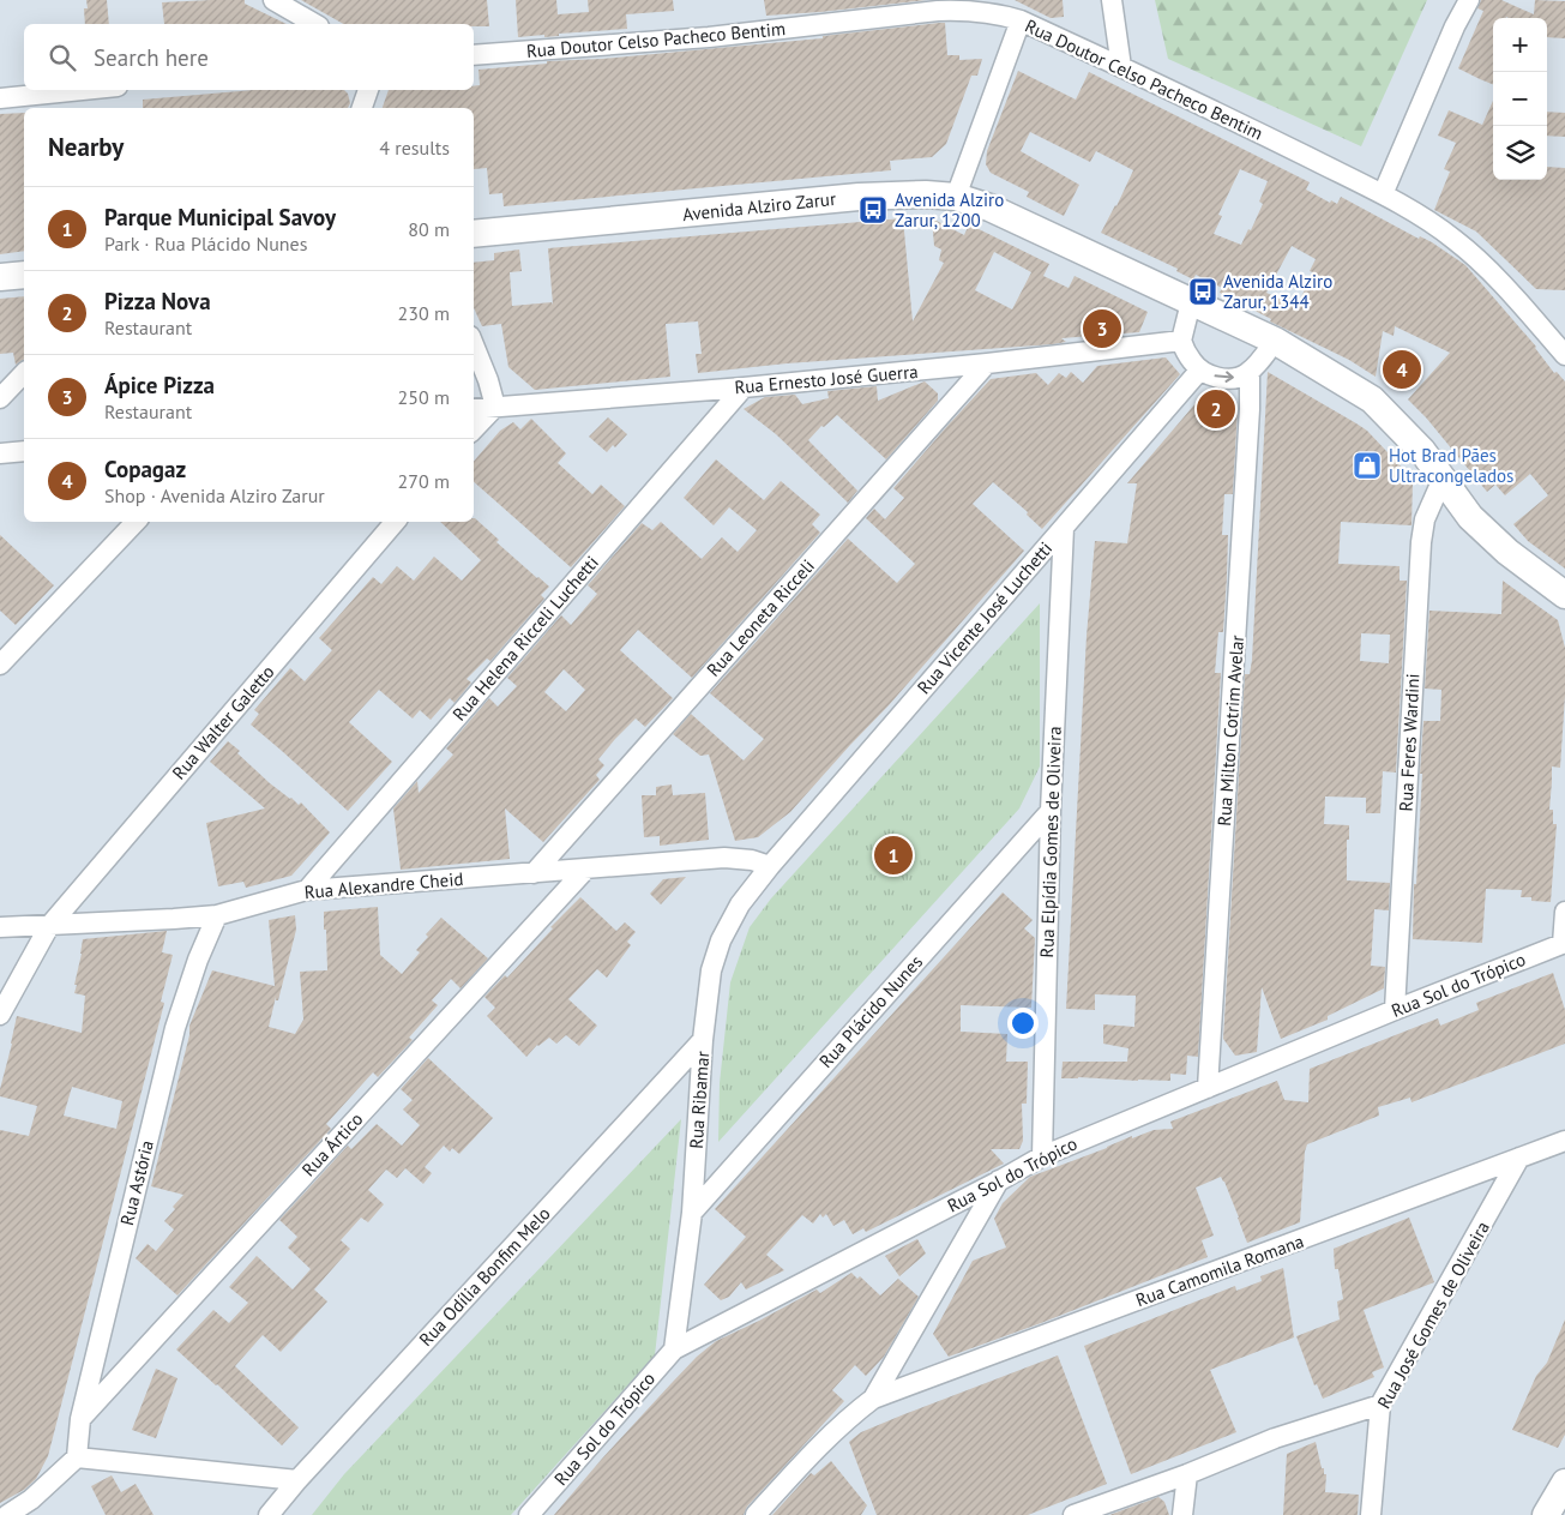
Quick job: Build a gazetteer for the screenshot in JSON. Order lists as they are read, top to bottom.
{
  "streets": {
    "street": [
      "Rua Doutor Celso Pacheco Bentim",
      "Avenida Alziro Zarur",
      "Rua Ernesto José Guerra",
      "Rua Leoneta Ricceli",
      "Rua Vicente José Luchetti",
      "Rua Helena Ricceli Luchetti",
      "Rua Walter Galetto",
      "Rua Milton Cotrim Avelar",
      "Rua Feres Wardini",
      "Rua Elpídia Gomes de Oliveira",
      "Rua Alexandre Cheid",
      "Rua Sol do Trópico",
      "Rua Plácido Nunes",
      "Rua Ribamar",
      "Rua Ártico",
      "Rua Astória",
      "Rua Camomila Romana",
      "Rua Odília Bonfim Melo",
      "Rua José Gomes de Oliveira"
    ]
  },
  "crossings": [
    ["Avenida Alziro Zarur", "Rua Feres Wardini"],
    ["Rua Ernesto José Guerra", "Rua Leoneta Ricceli"],
    ["Rua Ernesto José Guerra", "Rua Helena Ricceli Luchetti"],
    ["Rua Leoneta Ricceli", "Rua Alexandre Cheid"],
    ["Rua Vicente José Luchetti", "Rua Elpídia Gomes de Oliveira"],
    ["Rua Vicente José Luchetti", "Rua Alexandre Cheid"],
    ["Rua Vicente José Luchetti", "Rua Ribamar"],
    ["Rua Helena Ricceli Luchetti", "Rua Alexandre Cheid"],
    ["Rua Walter Galetto", "Rua Alexandre Cheid"],
    ["Rua Milton Cotrim Avelar", "Rua Sol do Trópico"],
    ["Rua Feres Wardini", "Rua Sol do Trópico"],
    ["Rua Elpídia Gomes de Oliveira", "Rua Sol do Trópico"],
    ["Rua Elpídia Gomes de Oliveira", "Rua Plácido Nunes"],
    ["Rua Alexandre Cheid", "Rua Ribamar"],
    ["Rua Alexandre Cheid", "Rua Ártico"],
    ["Rua Alexandre Cheid", "Rua Astória"],
    ["Rua Sol do Trópico", "Rua Ribamar"],
    ["Rua Plácido Nunes", "Rua Ribamar"],
    ["Rua Ribamar", "Rua Odília Bonfim Melo"],
    ["Rua Ártico", "Rua Astória"],
    ["Rua Camomila Romana", "Rua José Gomes de Oliveira"]
  ],
  "places": {
    "bus stop": ["Avenida Alziro Zarur, 1200", "Avenida Alziro Zarur, 1344"],
    "shop": ["Hot Brad Pães Ultracongelados"]
  },
  "page": {
    "map_buttons": ["+", "−"],
    "search": "Search here",
    "heading": ["Nearby", "4 results"],
    "list": [
      {
        "mark": "1",
        "name": "Parque Municipal Savoy",
        "note": "Park · Rua Plácido Nunes",
        "value": "80 m"
      },
      {
        "mark": "2",
        "name": "Pizza Nova",
        "note": "Restaurant",
        "value": "230 m"
      },
      {
        "mark": "3",
        "name": "Ápice Pizza",
        "note": "Restaurant",
        "value": "250 m"
      },
      {
        "mark": "4",
        "name": "Copagaz",
        "note": "Shop · Avenida Alziro Zarur",
        "value": "270 m"
      }
    ],
    "pins": [
      "3",
      "4",
      "2",
      "1"
    ]
  }
}
